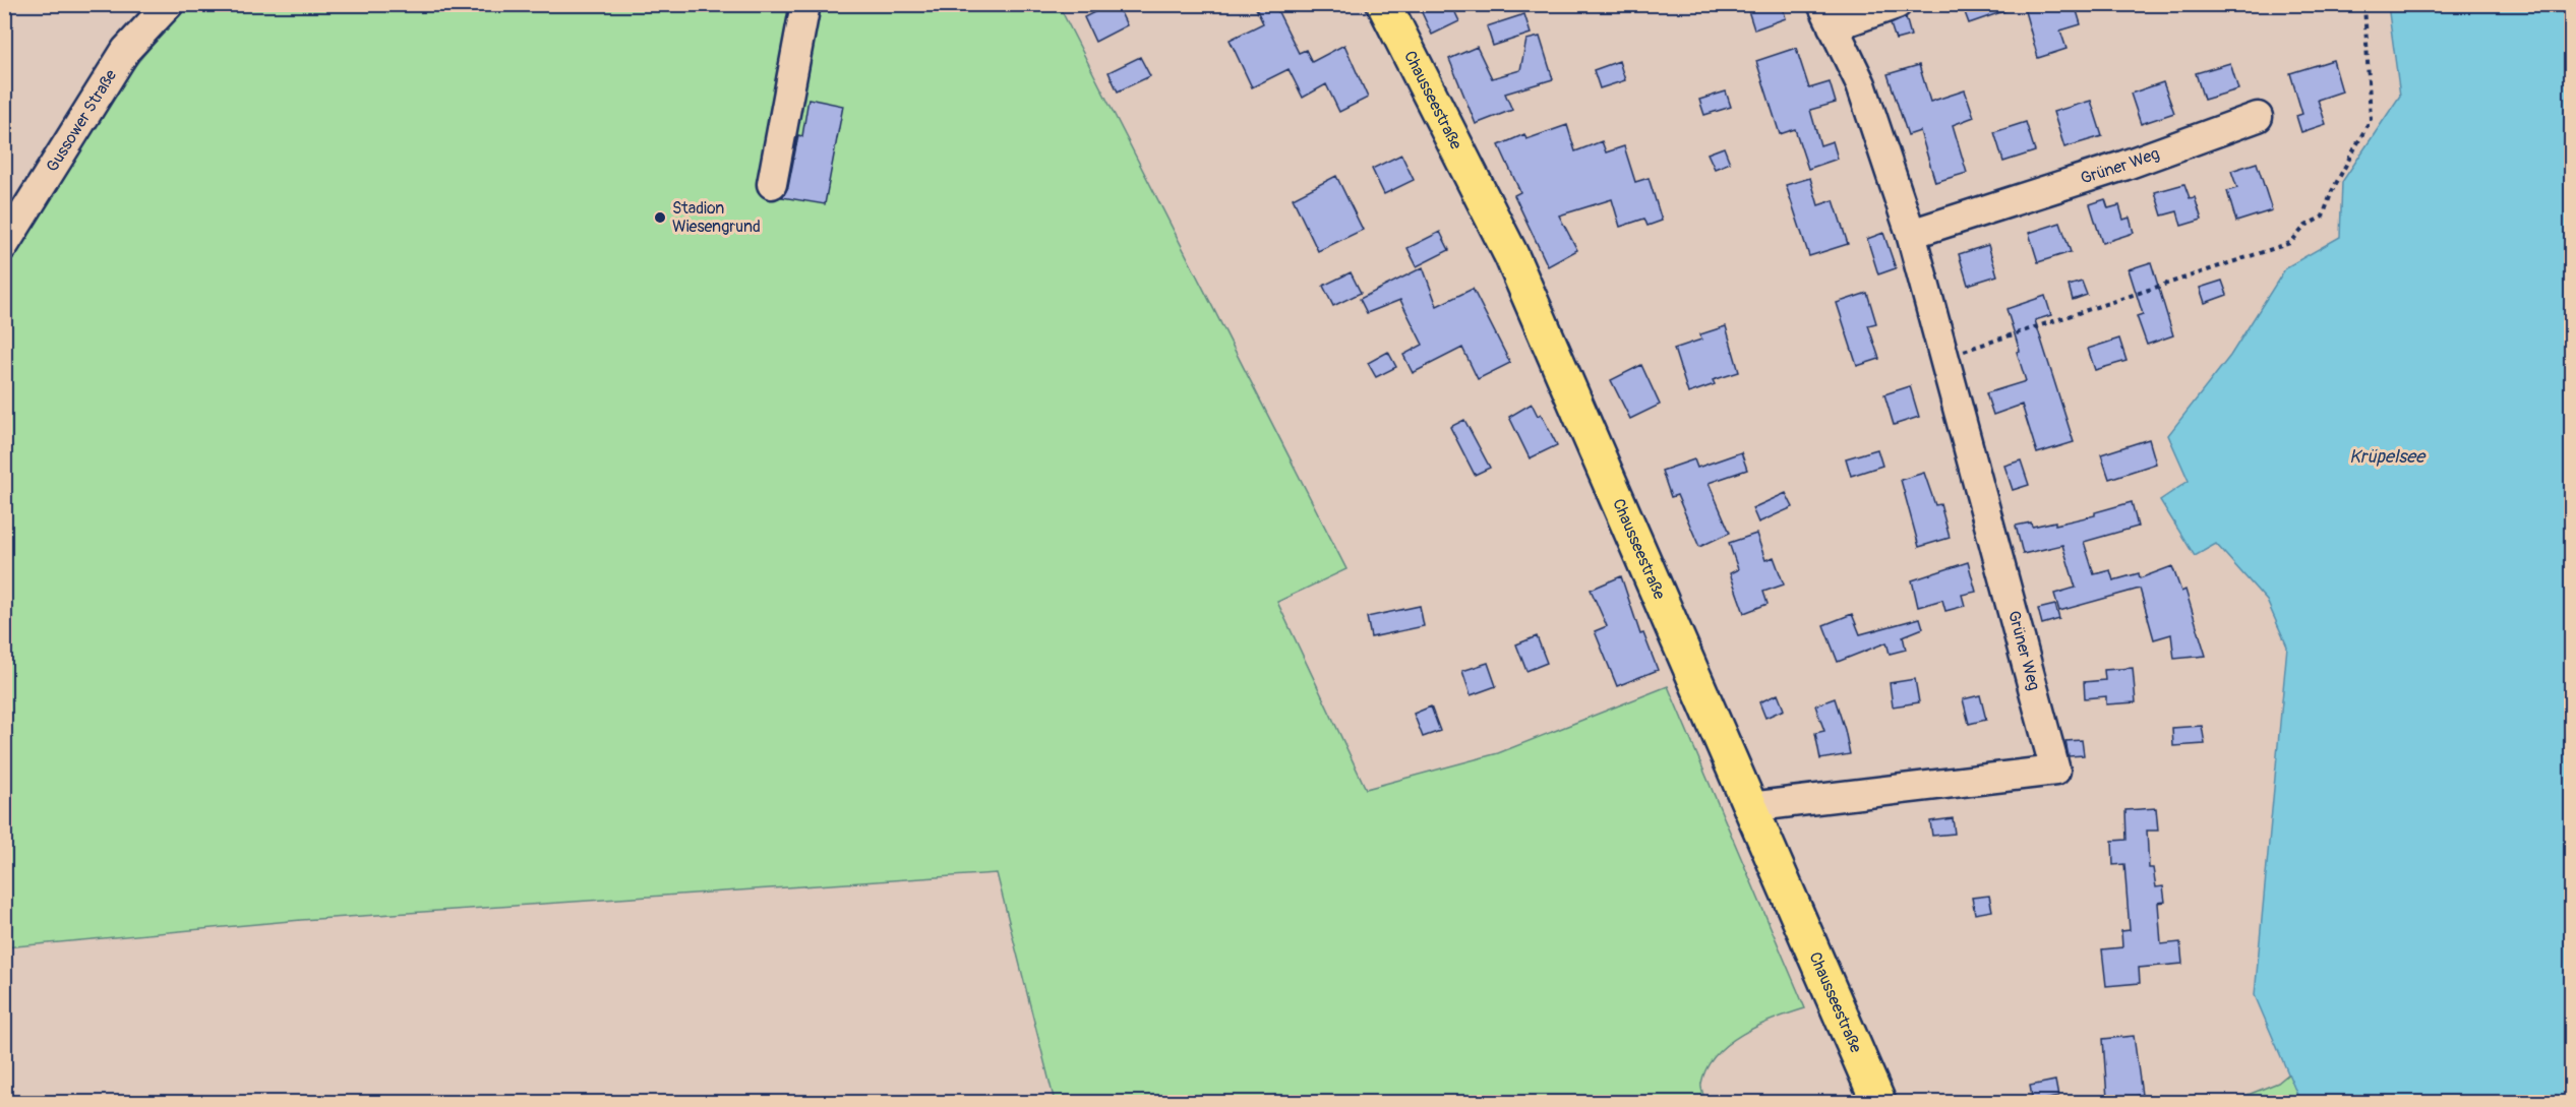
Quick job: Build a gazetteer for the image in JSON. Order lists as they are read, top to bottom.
{
  "streets": {
    "main road": ["Chausseestraße"],
    "street": ["Gussower Straße", "Grüner Weg"]
  },
  "crossings": [
    ["Chausseestraße", "Grüner Weg"]
  ],
  "water": ["Krüpelsee"],
  "places": ["Stadion Wiesengrund"]
}
